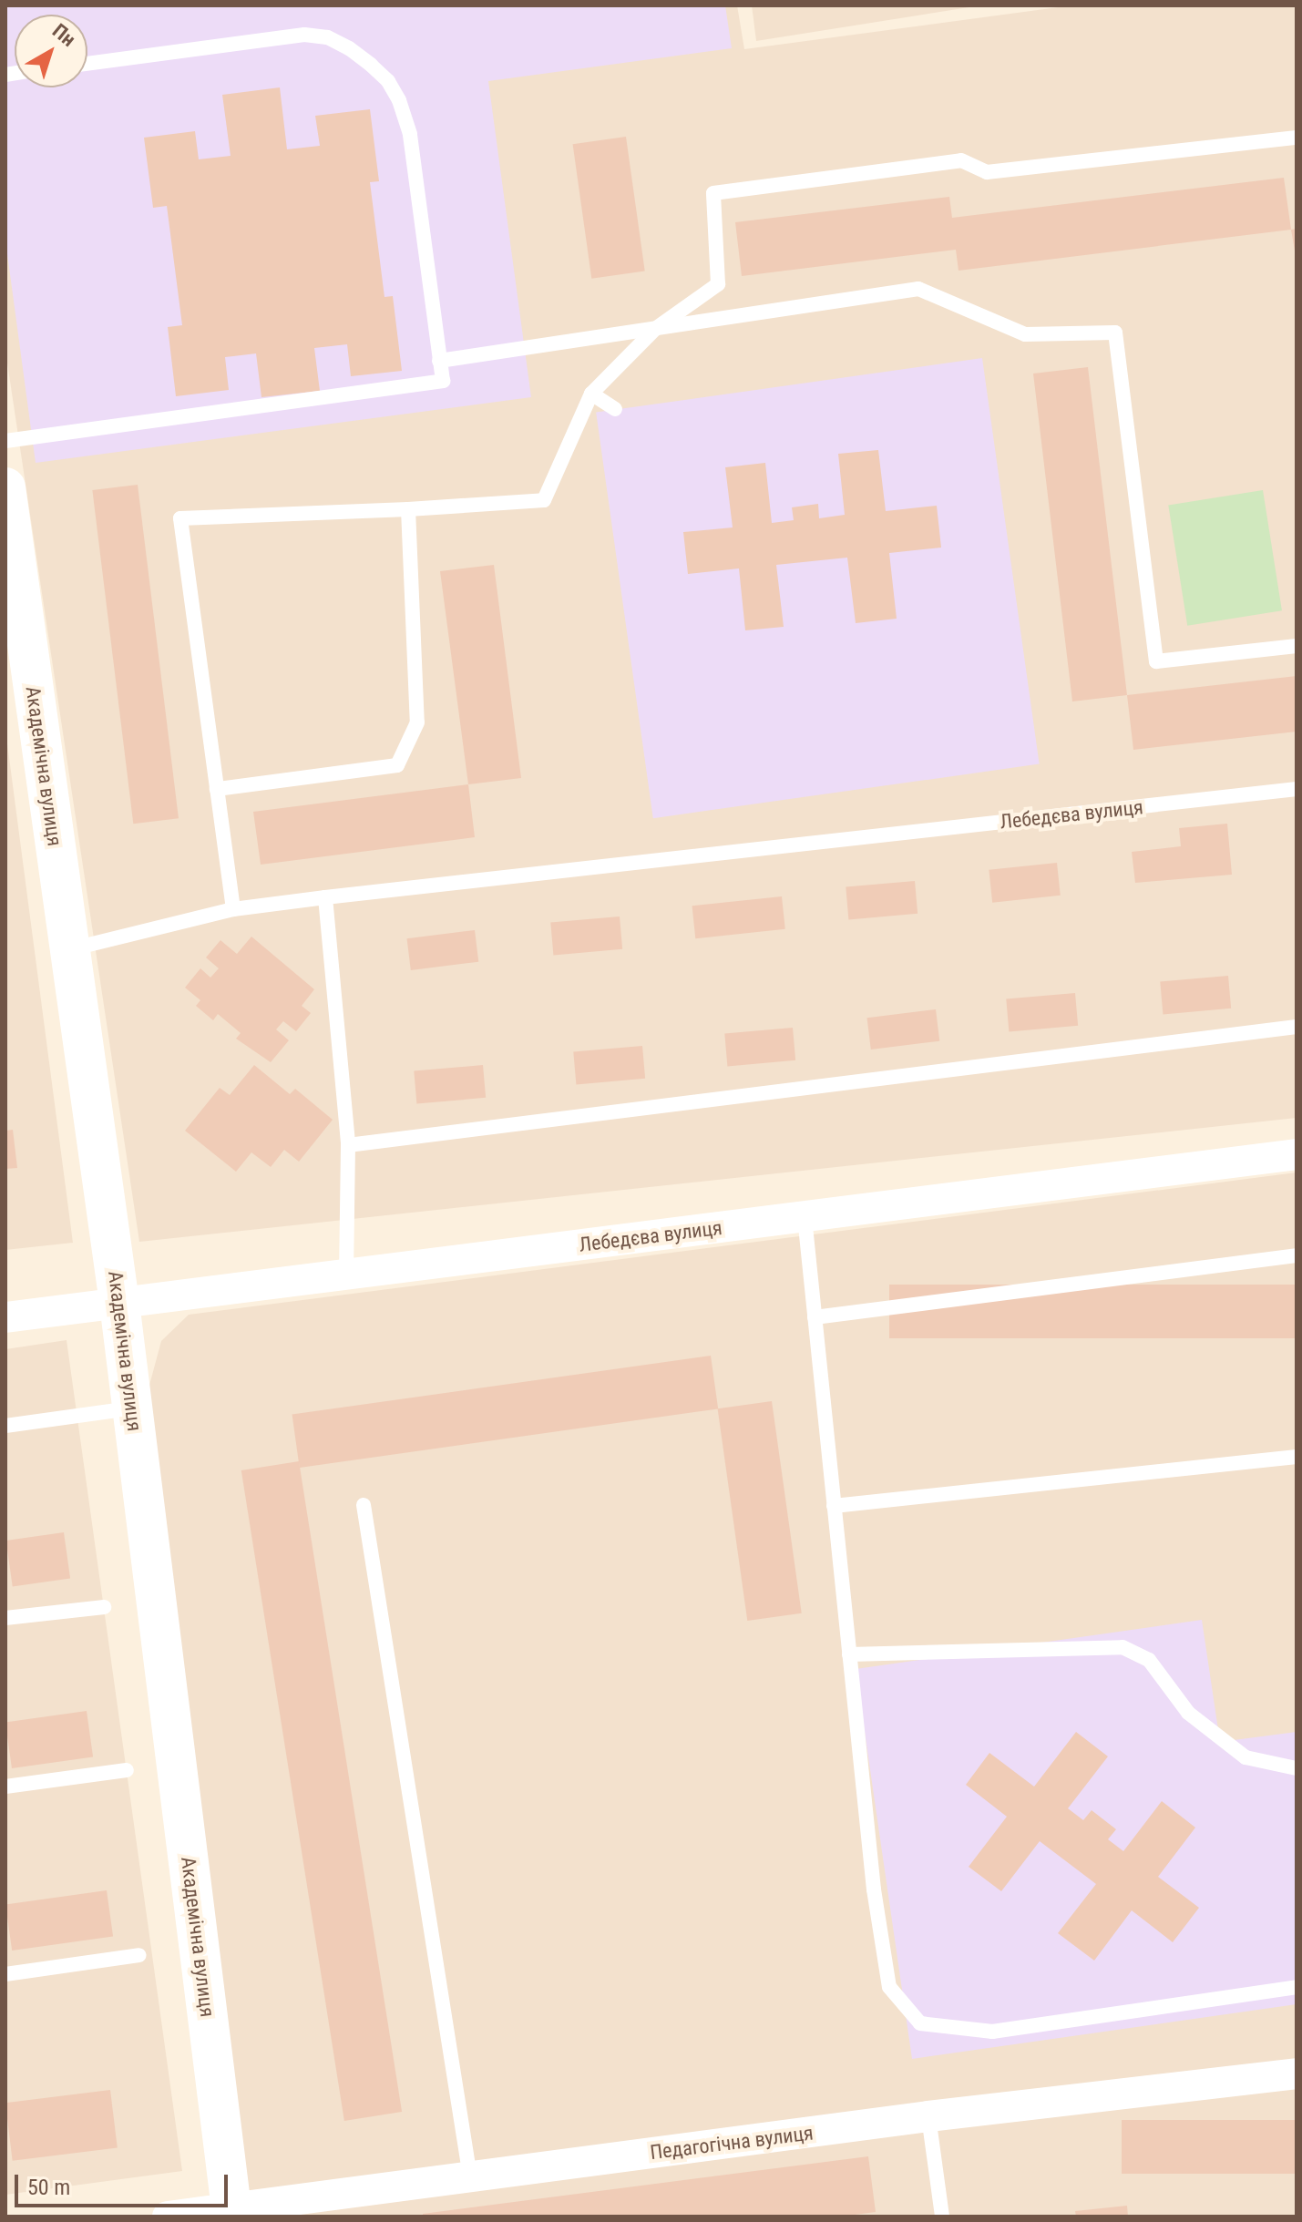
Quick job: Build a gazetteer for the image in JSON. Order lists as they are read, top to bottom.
{
  "streets": {
    "main road": ["Академічна вулиця"],
    "street": ["Лебедєва вулиця", "Педагогічна вулиця"]
  },
  "crossings": [
    ["Академічна вулиця", "Лебедєва вулиця"],
    ["Академічна вулиця", "Педагогічна вулиця"]
  ],
  "scale_bar": "50 m",
  "north": "top right"
}
